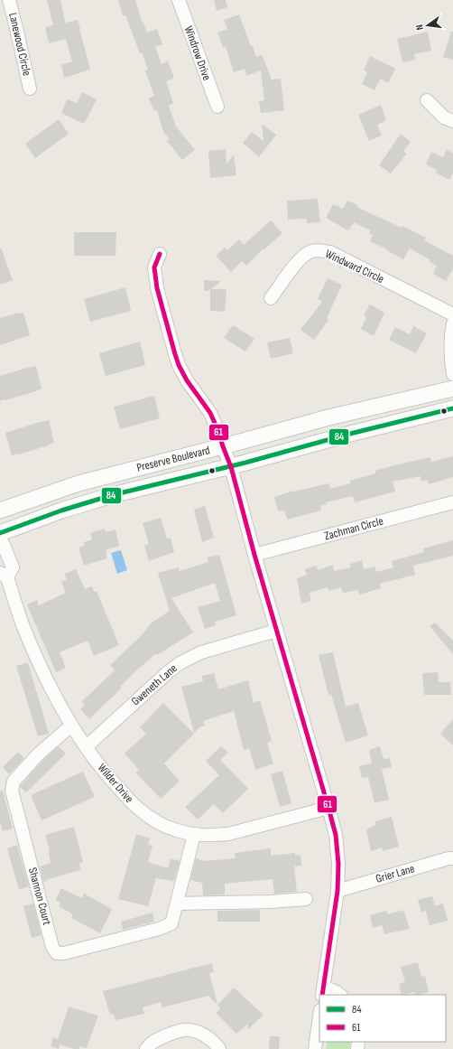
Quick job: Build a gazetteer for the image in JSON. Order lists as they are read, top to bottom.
{
  "streets": {
    "street": [
      "Lanewood Circle",
      "Windrow Drive",
      "Windward Circle",
      "Preserve Boulevard",
      "Zachman Circle",
      "Gweneth Lane",
      "Wilder Drive",
      "Grier Lane",
      "Shannon Court"
    ]
  },
  "crossings": [
    ["Gweneth Lane", "Wilder Drive"],
    ["Wilder Drive", "Shannon Court"]
  ],
  "lines": ["transit line 61", "transit line 84"],
  "legend": ["84", "61"],
  "north": "left"
}
